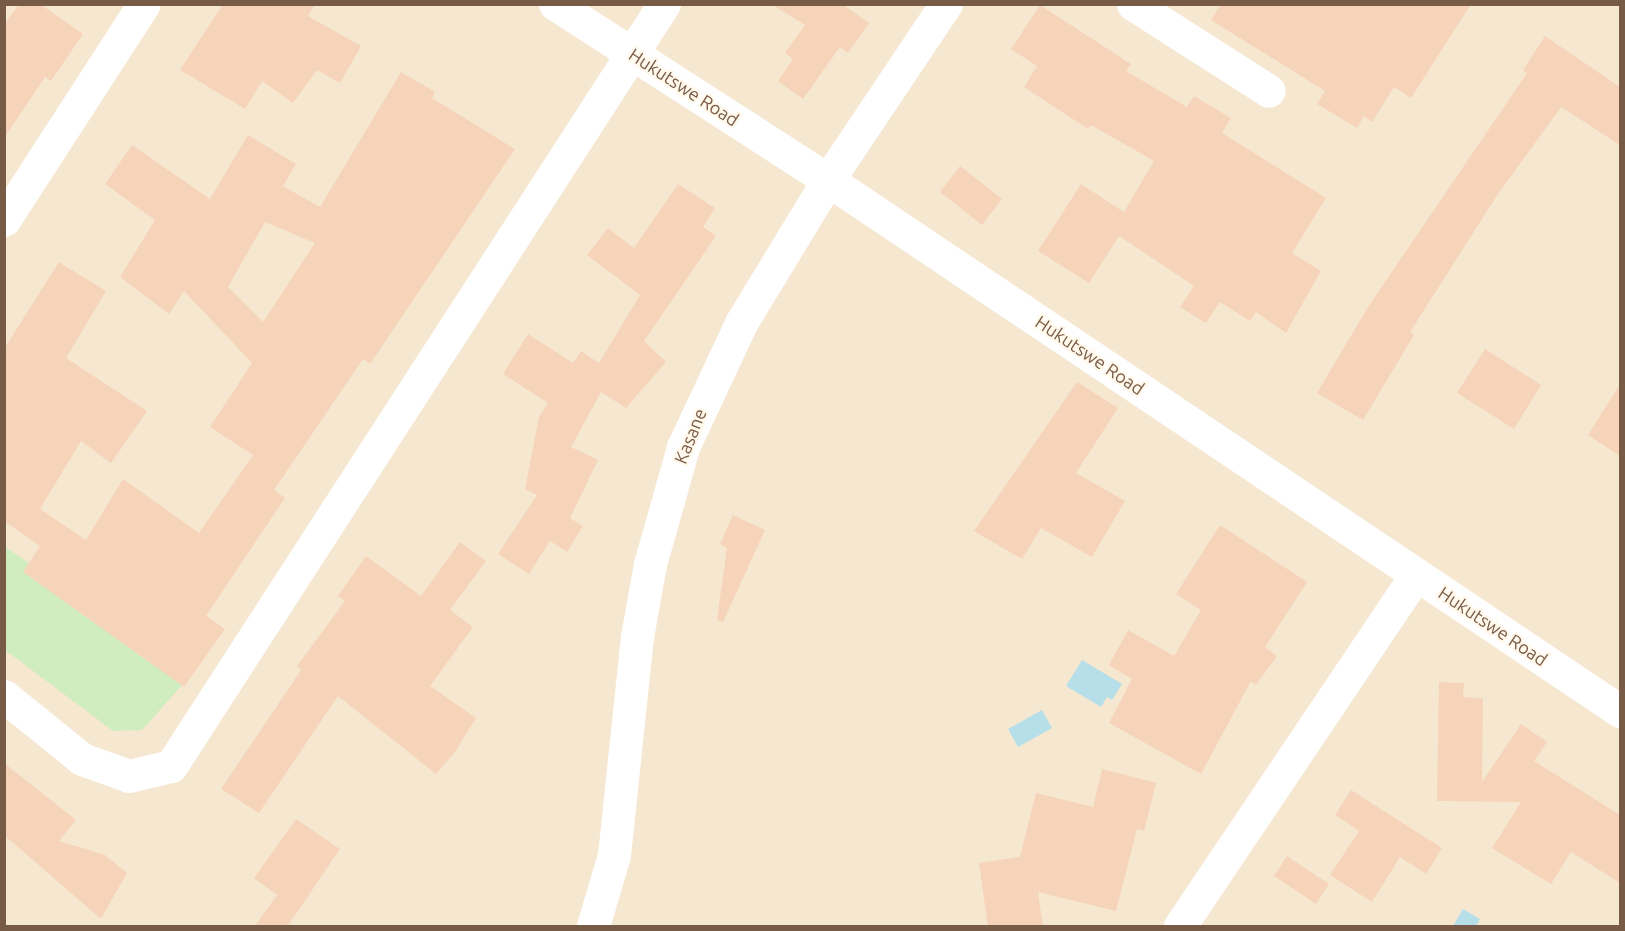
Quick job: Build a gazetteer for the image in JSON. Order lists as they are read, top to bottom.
{
  "streets": {
    "street": ["Hukutswe Road", "Kasane"]
  },
  "crossings": [
    ["Hukutswe Road", "Kasane"]
  ]
}
